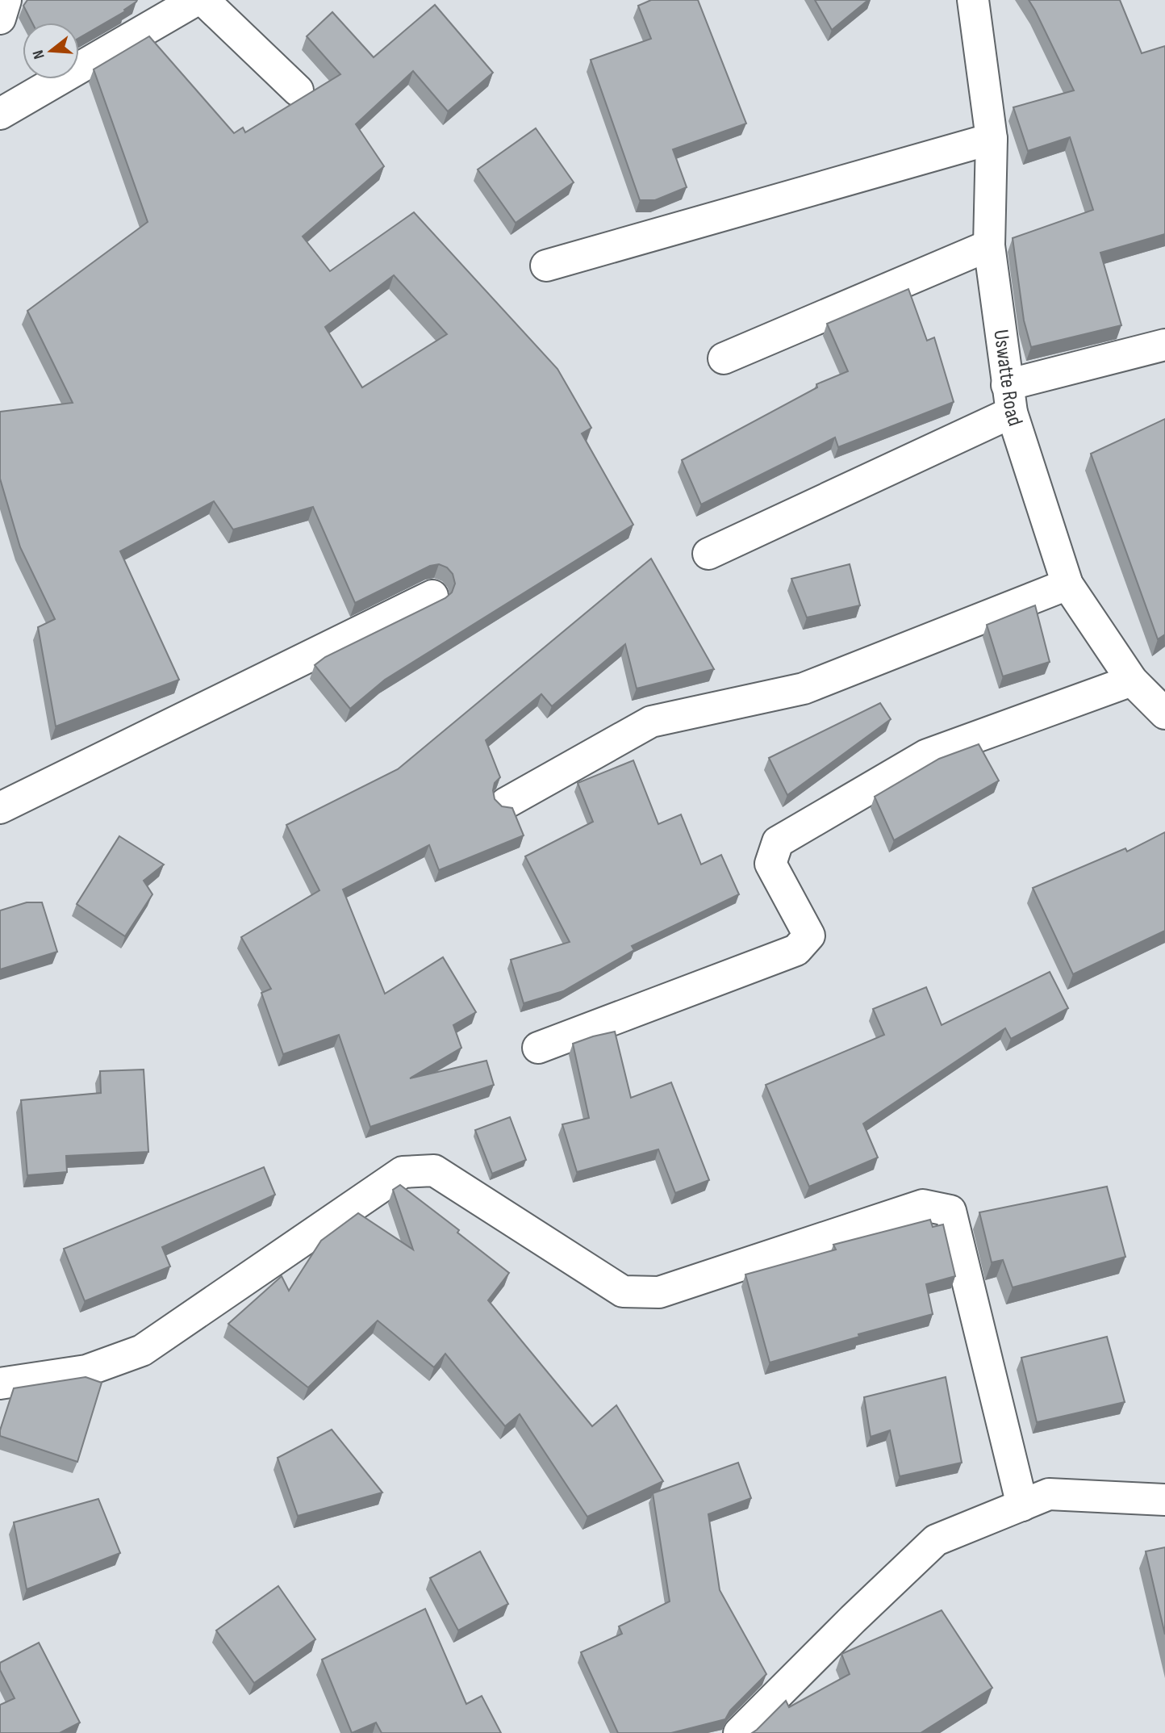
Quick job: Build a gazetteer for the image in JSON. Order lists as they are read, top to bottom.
{
  "streets": {
    "street": ["Uswatte Road"]
  },
  "north": "left"
}
